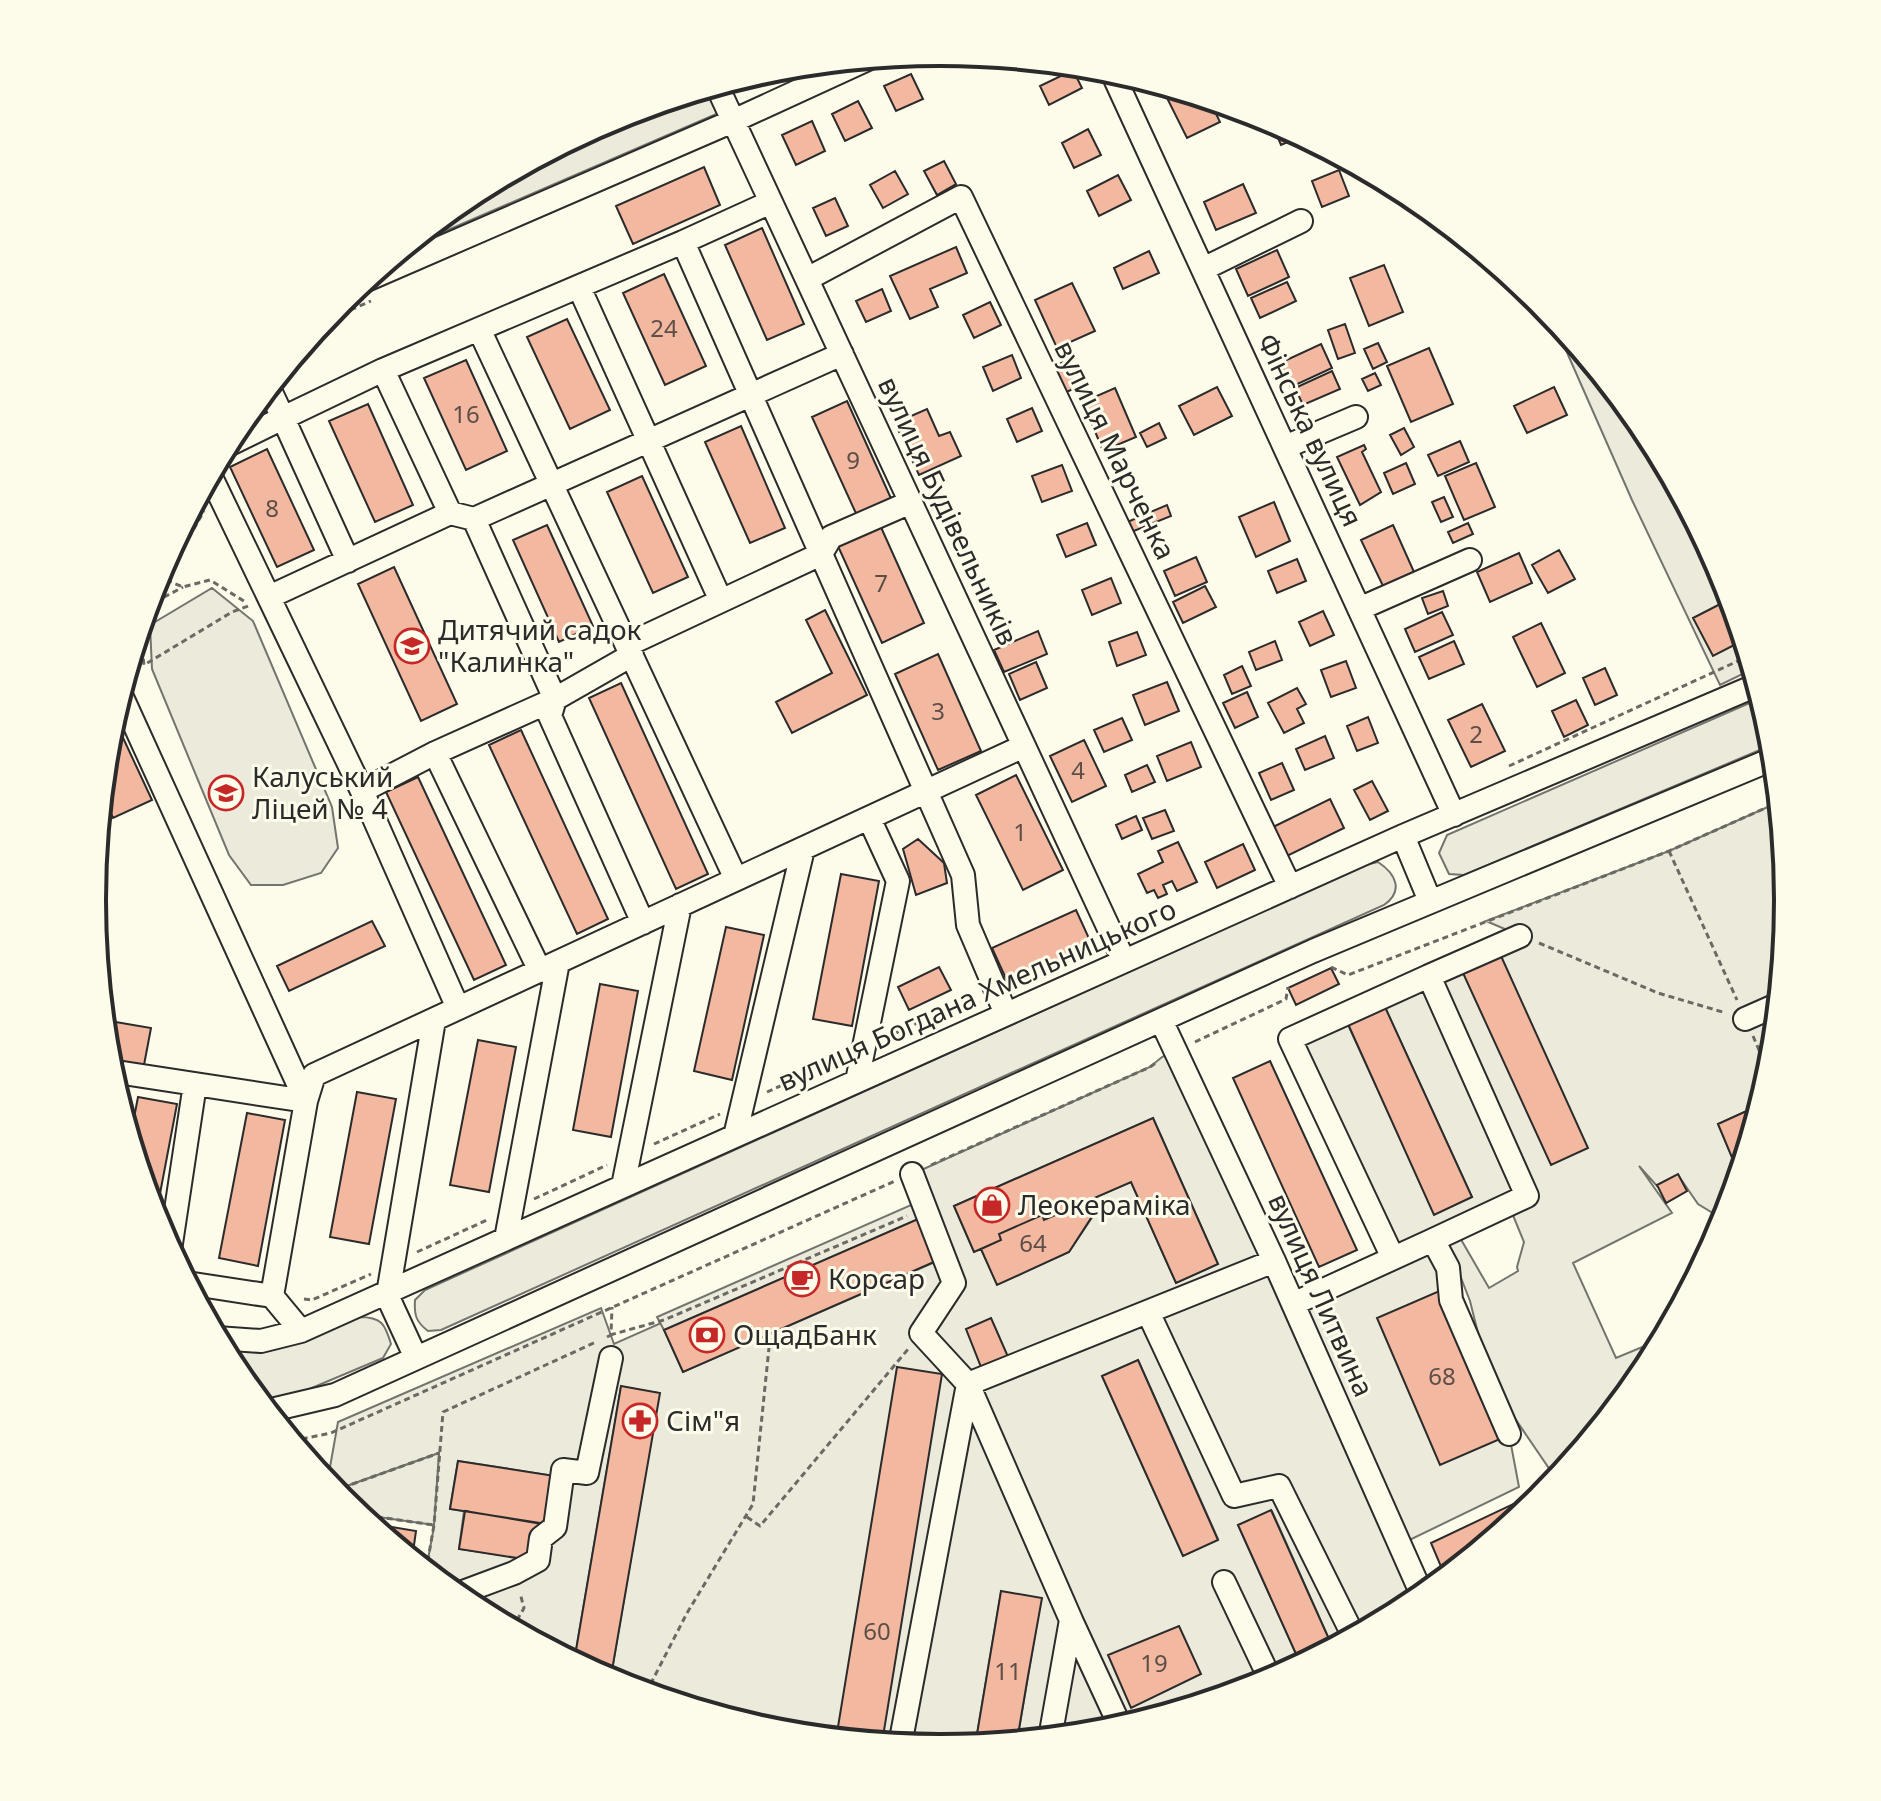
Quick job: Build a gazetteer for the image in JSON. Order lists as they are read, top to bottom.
{
  "streets": {
    "street": [
      "Фінська вулиця",
      "вулиця Марченка",
      "вулиця Будівельників",
      "вулиця Богдана Хмельницького",
      "вулиця Литвина"
    ]
  },
  "crossings": [
    ["Фінська вулиця", "вулиця Богдана Хмельницького"],
    ["вулиця Марченка", "вулиця Будівельників"],
    ["вулиця Марченка", "вулиця Богдана Хмельницького"],
    ["вулиця Будівельників", "вулиця Богдана Хмельницького"]
  ],
  "places": {
    "school or university": ["Дитячий садок \"Калинка\"", "Калуський Ліцей № 4"],
    "shop": ["Леокераміка"],
    "cafe": ["Корсар"],
    "bank": ["ОщадБанк"],
    "pharmacy": ["Сім\"я"]
  },
  "house_numbers": [
    "24",
    "16",
    "9",
    "8",
    "7",
    "3",
    "2",
    "4",
    "1",
    "64",
    "68",
    "60",
    "19",
    "11"
  ]
}
